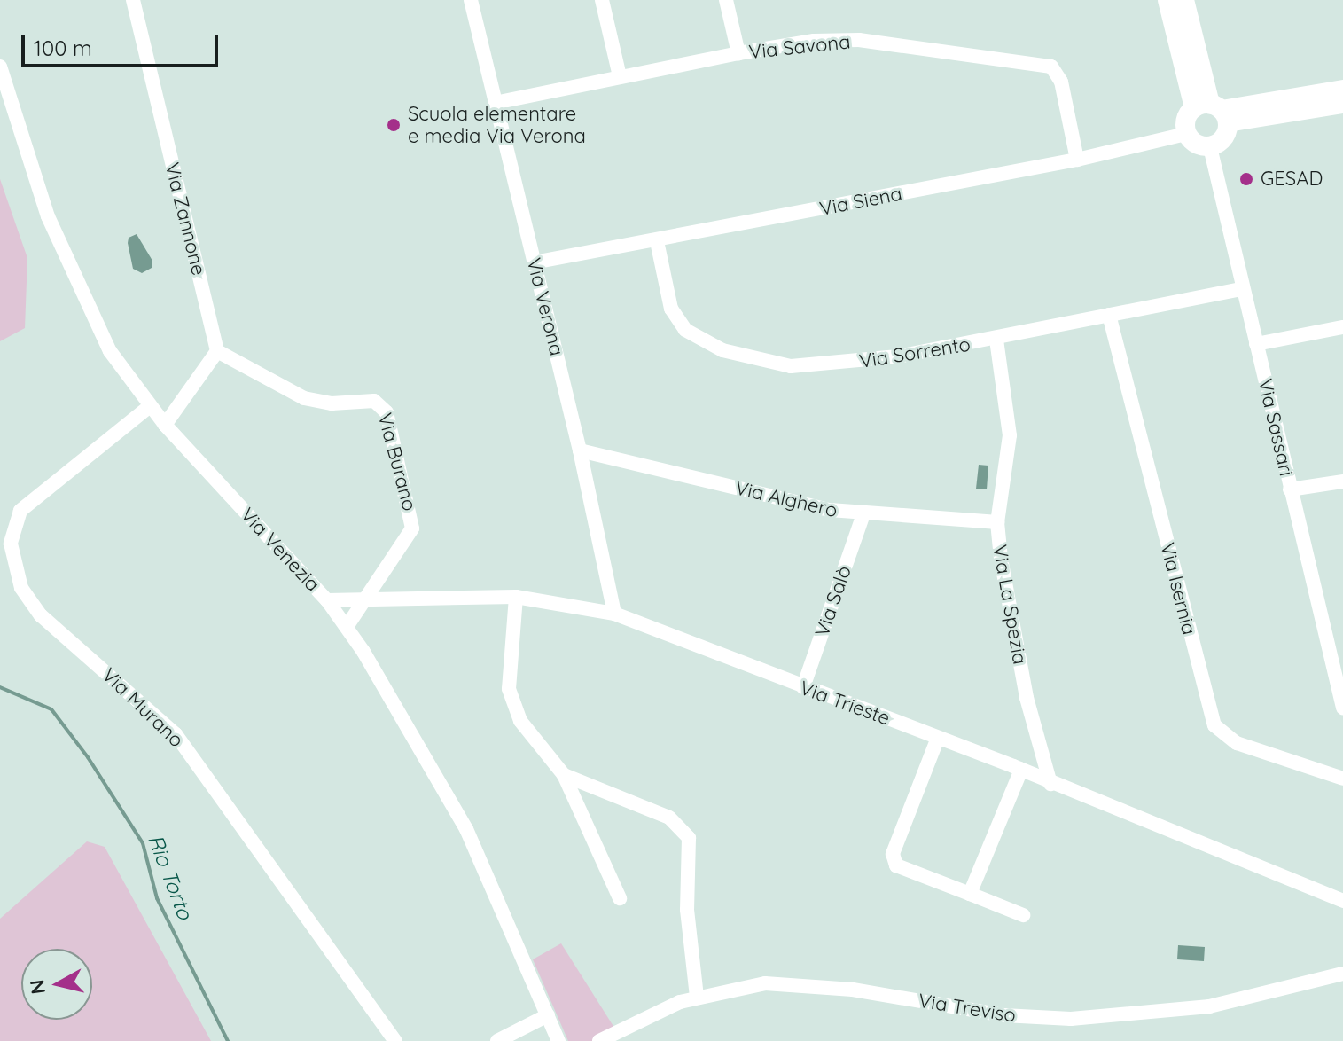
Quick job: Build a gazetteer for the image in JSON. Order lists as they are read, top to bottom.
{
  "streets": {
    "street": [
      "Via Savona",
      "Via Siena",
      "Via Zannone",
      "Via Verona",
      "Via Sorrento",
      "Via Sassari",
      "Via Burano",
      "Via Alghero",
      "Via Venezia",
      "Via Isernia",
      "Via Salò",
      "Via La Spezia",
      "Via Trieste",
      "Via Murano",
      "Via Treviso"
    ]
  },
  "crossings": [
    ["Via Savona", "Via Siena"],
    ["Via Savona", "Via Verona"],
    ["Via Siena", "Via Verona"],
    ["Via Siena", "Via Sorrento"],
    ["Via Zannone", "Via Burano"],
    ["Via Verona", "Via Alghero"],
    ["Via Verona", "Via Trieste"],
    ["Via Sorrento", "Via Sassari"],
    ["Via Sorrento", "Via Isernia"],
    ["Via Sorrento", "Via La Spezia"],
    ["Via Burano", "Via Venezia"],
    ["Via Burano", "Via Trieste"],
    ["Via Alghero", "Via Salò"],
    ["Via Alghero", "Via La Spezia"],
    ["Via Venezia", "Via Trieste"],
    ["Via Venezia", "Via Murano"],
    ["Via Salò", "Via Trieste"],
    ["Via La Spezia", "Via Trieste"]
  ],
  "water": ["Rio Torto"],
  "places": ["Scuola elementare e media Via Verona", "GESAD"],
  "scale_bar": "100 m",
  "north": "left"
}
